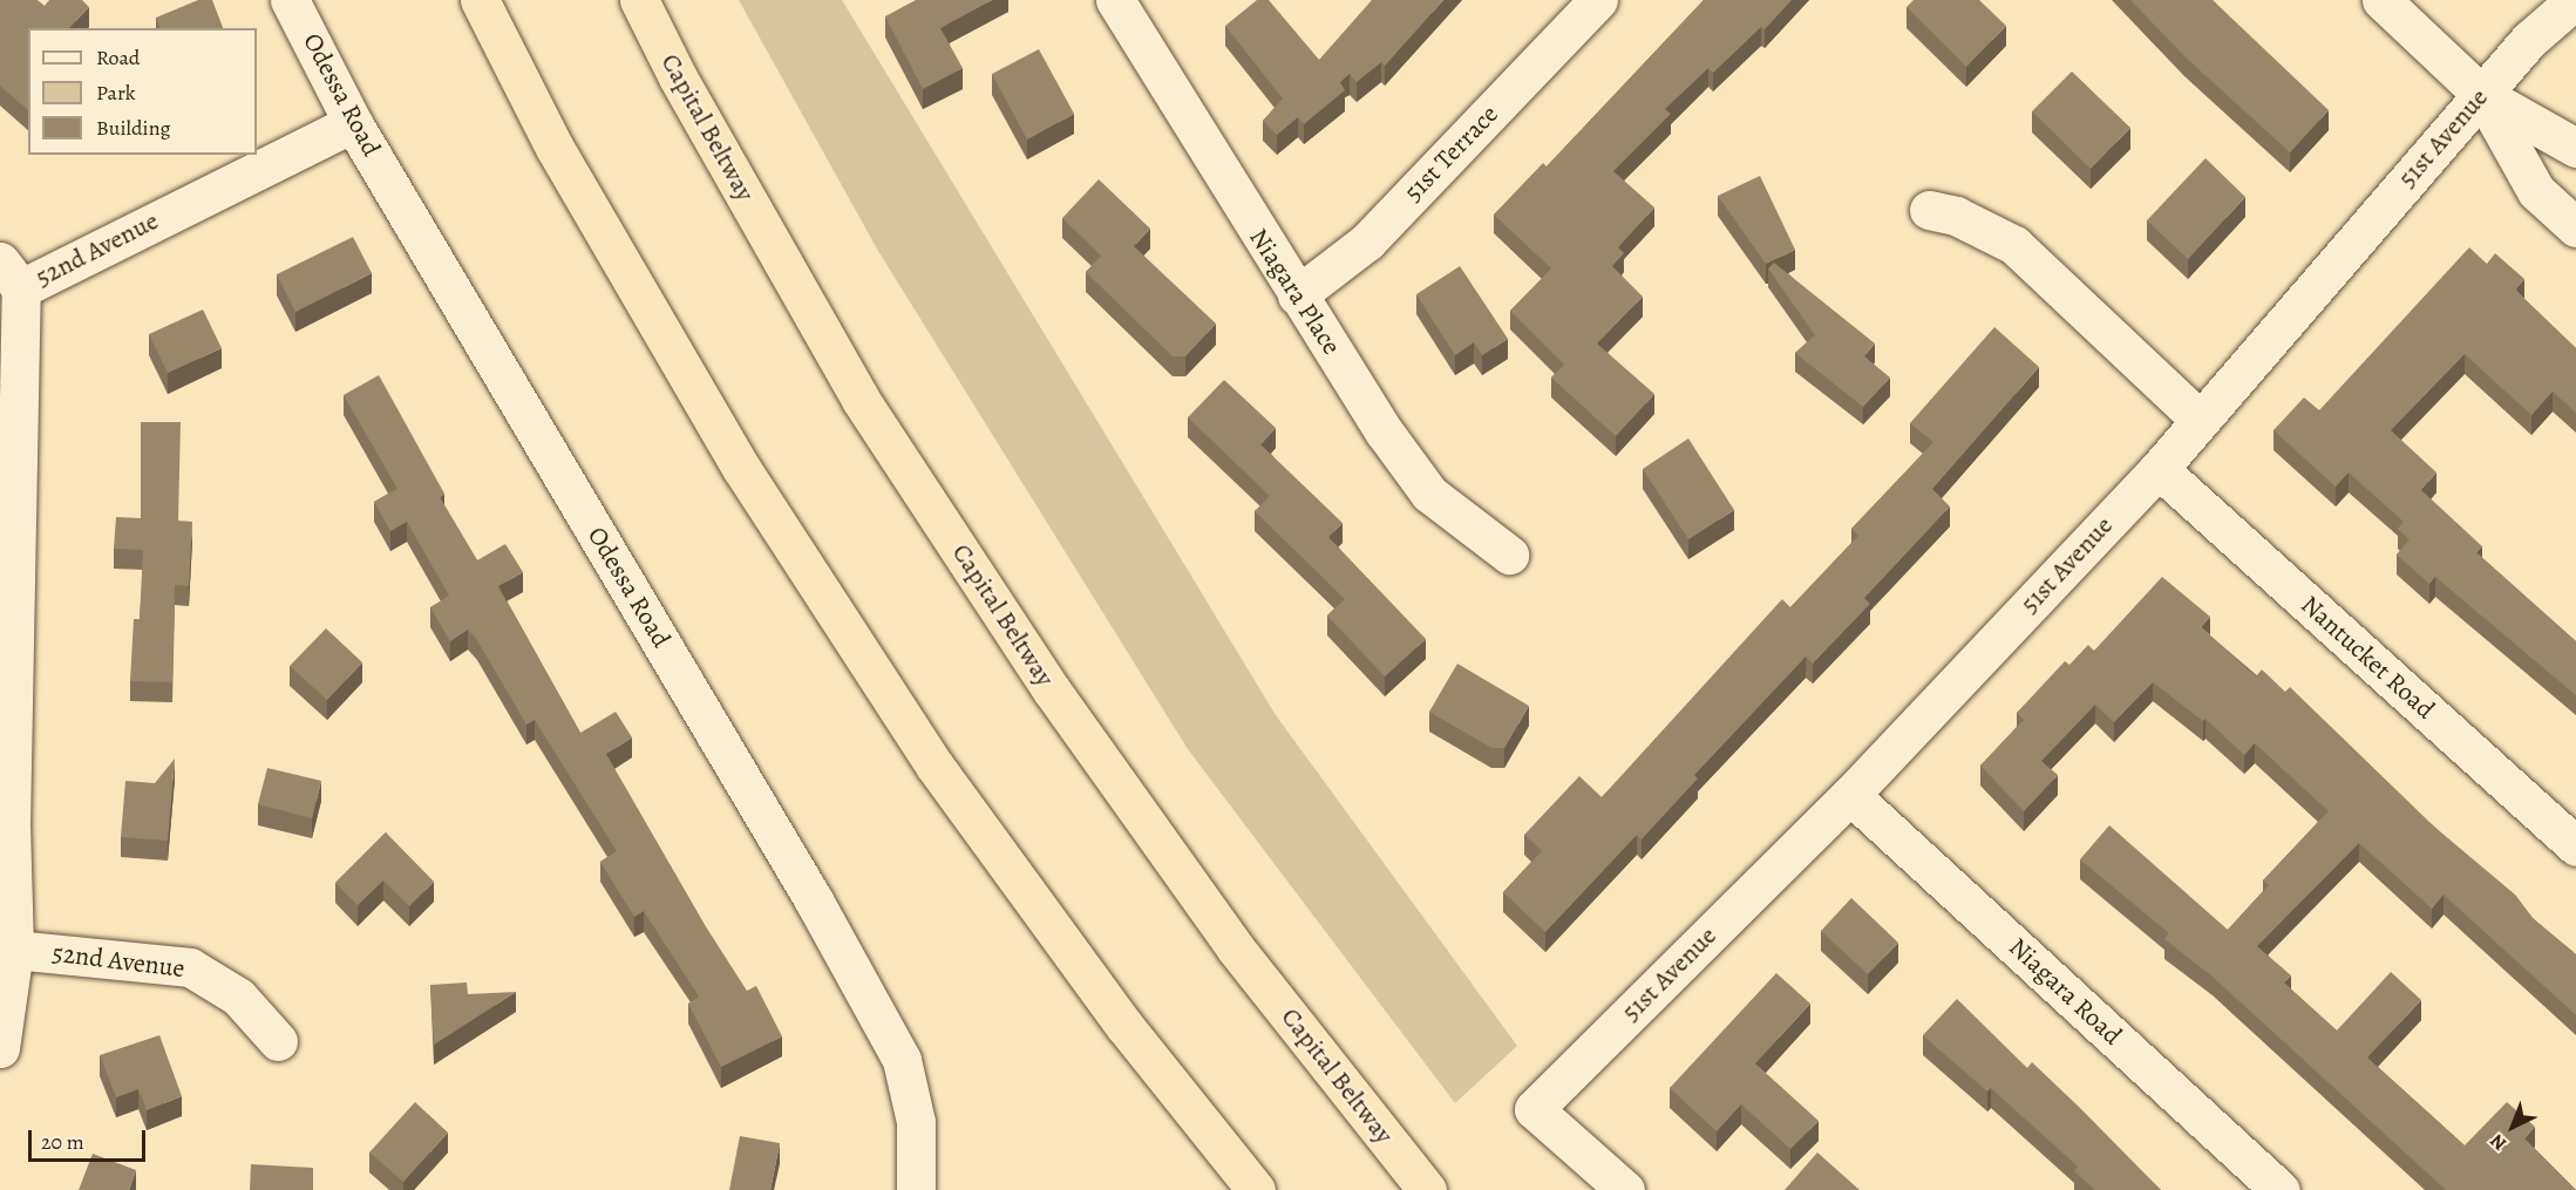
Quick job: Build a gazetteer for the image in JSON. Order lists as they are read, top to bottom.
{
  "streets": {
    "highway": ["Capital Beltway"],
    "street": [
      "Odessa Road",
      "51st Avenue",
      "51st Terrace",
      "52nd Avenue",
      "Niagara Place",
      "Nantucket Road",
      "Niagara Road"
    ]
  },
  "crossings": [
    ["Odessa Road", "52nd Avenue"],
    ["51st Avenue", "Nantucket Road"],
    ["51st Avenue", "Niagara Road"],
    ["51st Terrace", "Niagara Place"]
  ],
  "legend": ["Road", "Park", "Building"],
  "scale_bar": "20 m",
  "north": "bottom left"
}
